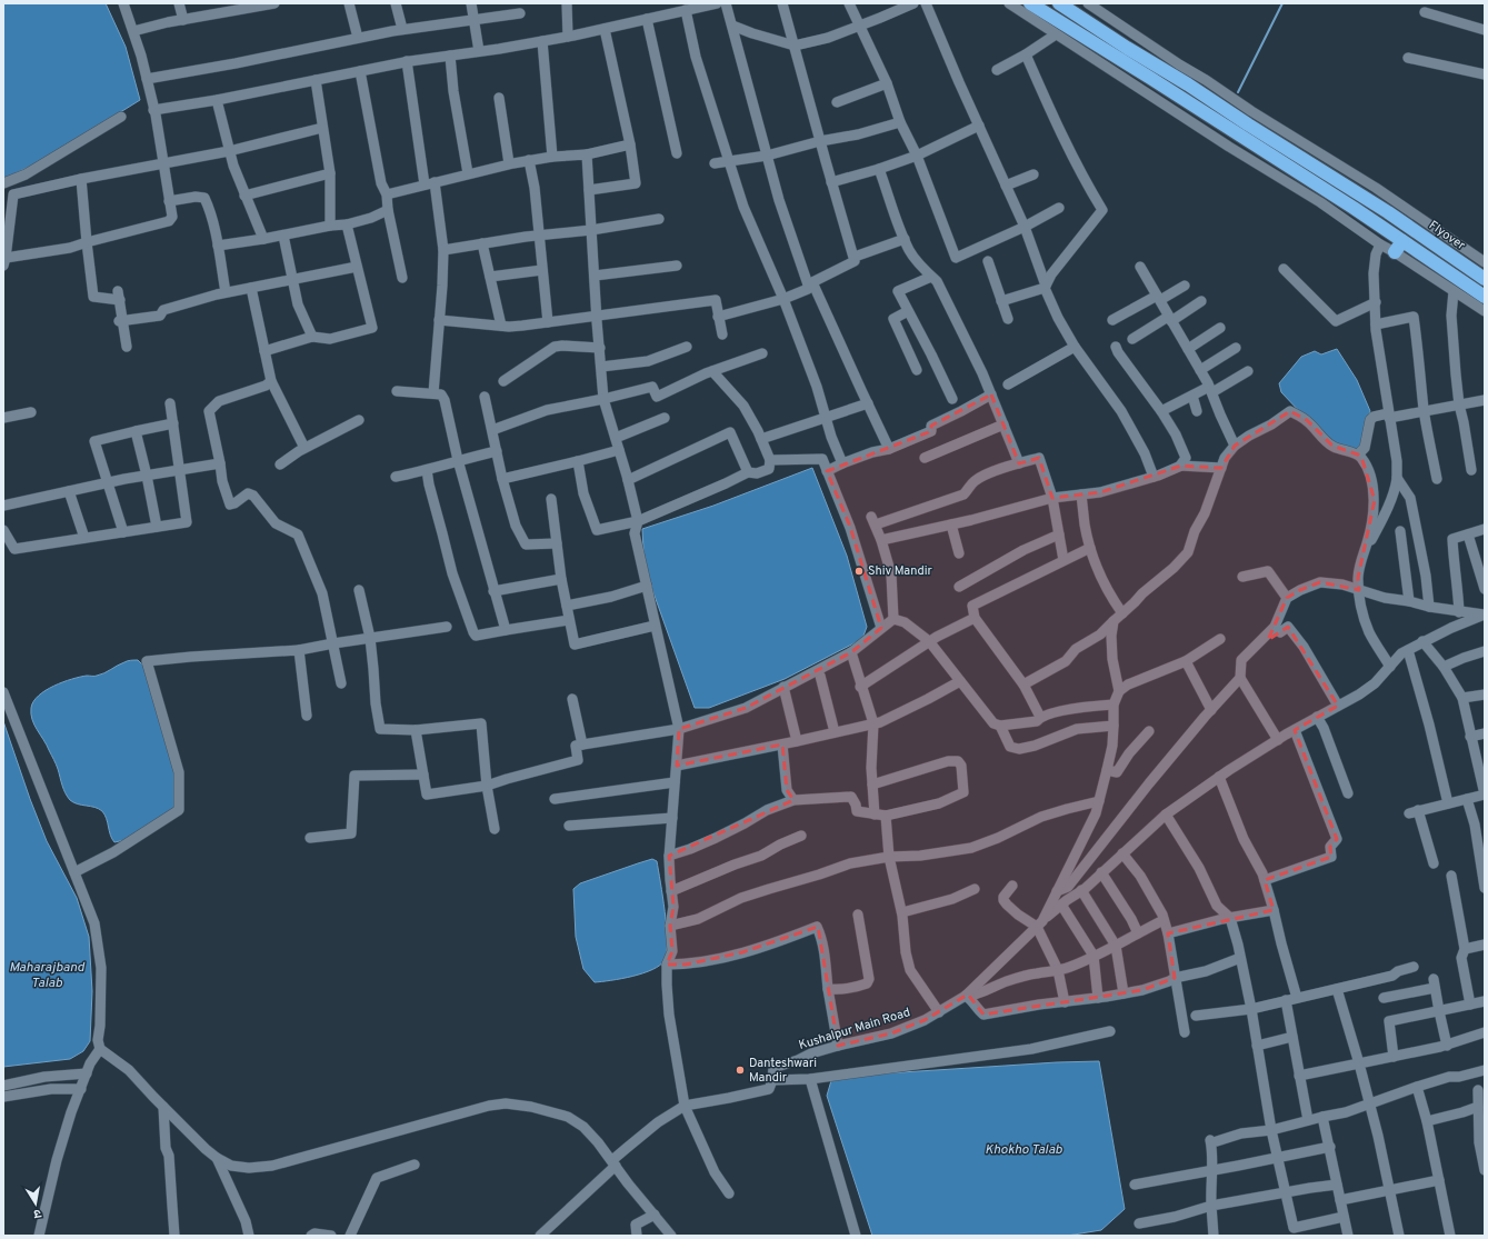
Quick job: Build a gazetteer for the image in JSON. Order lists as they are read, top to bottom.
{
  "streets": {
    "highway": ["Flyover"],
    "street": ["Kushalpur Main Road"]
  },
  "water": ["Maharajband Talab", "Khokho Talab"],
  "places": ["Shiv Mandir", "Danteshwari Mandir"],
  "north": "bottom"
}
